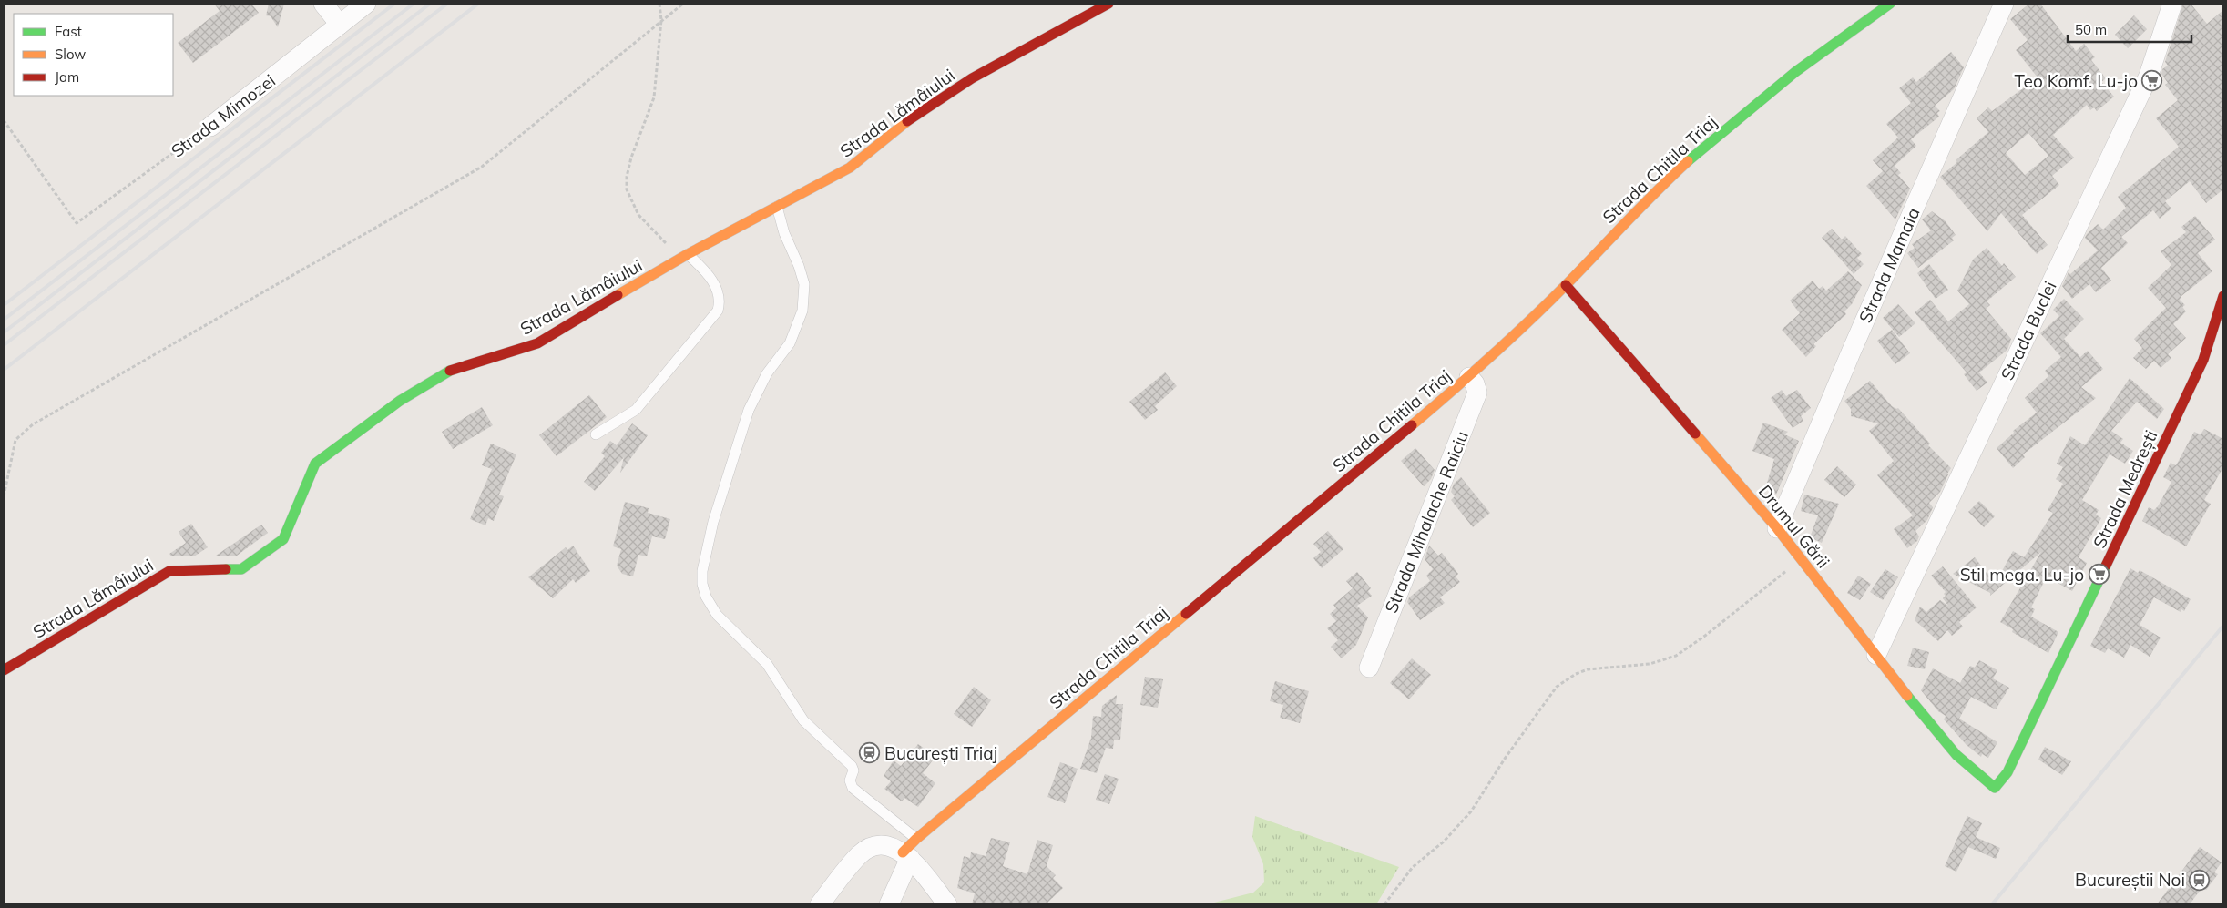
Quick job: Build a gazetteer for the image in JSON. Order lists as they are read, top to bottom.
{
  "streets": {
    "street": [
      "Strada Lămâiului",
      "Strada Mimozei",
      "Strada Chitila Triaj",
      "Strada Mamaia",
      "Strada Buclei",
      "Strada Medrești",
      "Strada Mihalache Raiciu",
      "Drumul Gării"
    ]
  },
  "crossings": [
    ["Strada Chitila Triaj", "Strada Mihalache Raiciu"],
    ["Strada Chitila Triaj", "Drumul Gării"],
    ["Strada Mamaia", "Drumul Gării"],
    ["Strada Buclei", "Drumul Gării"],
    ["Strada Medrești", "Drumul Gării"]
  ],
  "places": {
    "supermarket": ["Teo Komf. Lu-jo", "Stil mega. Lu-jo"],
    "station": ["București Triaj", "Bucureștii Noi"]
  },
  "legend": ["Fast", "Slow", "Jam"],
  "scale_bar": "50 m"
}
